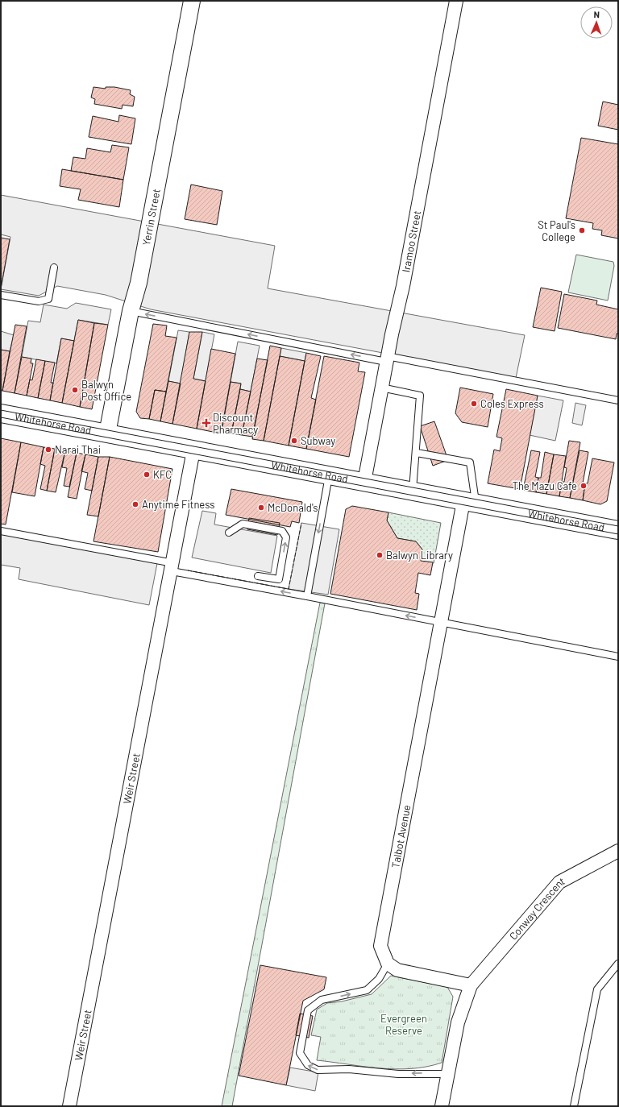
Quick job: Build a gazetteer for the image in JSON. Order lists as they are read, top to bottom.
{
  "streets": {
    "main road": ["Whitehorse Road"],
    "street": [
      "Yerrin Street",
      "Iramoo Street",
      "Weir Street",
      "Talbot Avenue",
      "Conway Crescent"
    ]
  },
  "crossings": [
    ["Yerrin Street", "Whitehorse Road"],
    ["Iramoo Street", "Whitehorse Road"],
    ["Whitehorse Road", "Weir Street"],
    ["Whitehorse Road", "Talbot Avenue"]
  ],
  "parks": ["Evergreen Reserve"],
  "places": {
    "other": [
      "St Paul's College",
      "Balwyn Post Office",
      "Coles Express",
      "Subway",
      "Narai Thai",
      "KFC",
      "The Mazu Cafe",
      "Anytime Fitness",
      "McDonald's",
      "Balwyn Library"
    ],
    "health": ["Discount Pharmacy"]
  },
  "north": "top"
}
